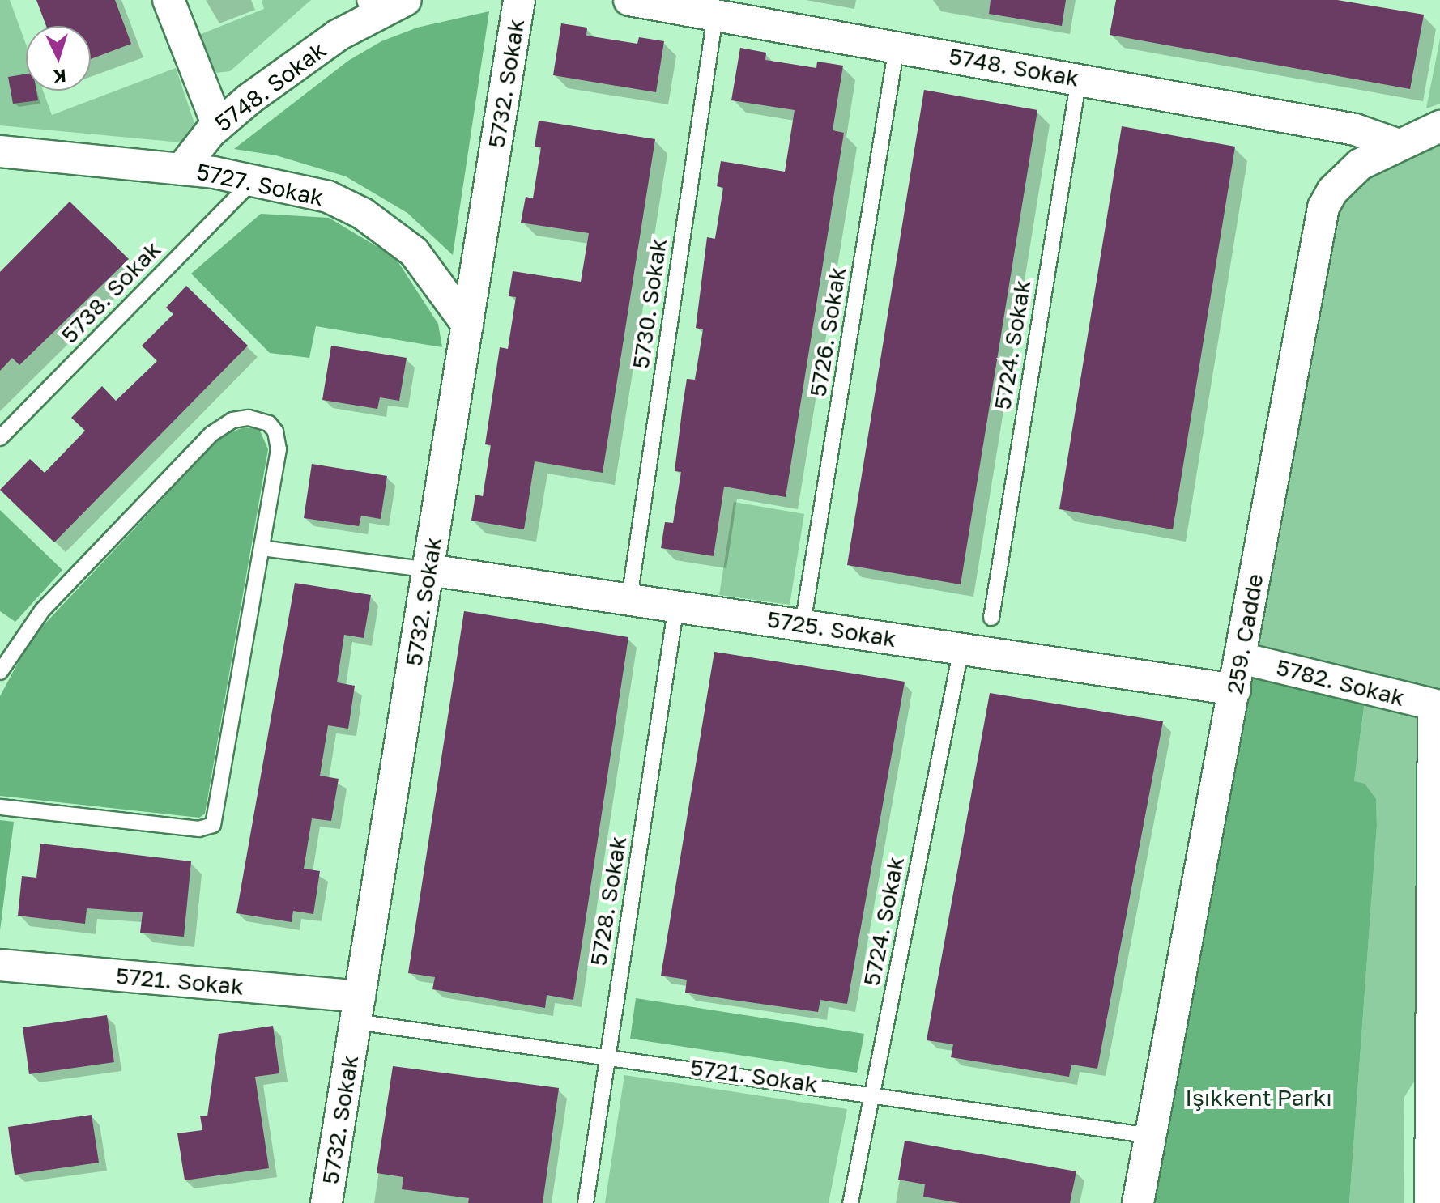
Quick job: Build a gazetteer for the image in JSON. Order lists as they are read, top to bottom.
{
  "streets": {
    "street": [
      "5748. Sokak",
      "5732. Sokak",
      "5727. Sokak",
      "5725. Sokak",
      "259. Cadde",
      "5782. Sokak",
      "5721. Sokak"
    ],
    "lane": [
      "5738. Sokak",
      "5730. Sokak",
      "5726. Sokak",
      "5724. Sokak",
      "5728. Sokak"
    ]
  },
  "crossings": [
    ["5748. Sokak", "5727. Sokak"],
    ["5748. Sokak", "5730. Sokak"],
    ["5748. Sokak", "5726. Sokak"],
    ["5748. Sokak", "5724. Sokak"],
    ["5748. Sokak", "259. Cadde"],
    ["5732. Sokak", "5727. Sokak"],
    ["5732. Sokak", "5725. Sokak"],
    ["5732. Sokak", "5721. Sokak"],
    ["5727. Sokak", "5738. Sokak"],
    ["5730. Sokak", "5725. Sokak"],
    ["5726. Sokak", "5725. Sokak"],
    ["5724. Sokak", "5725. Sokak"],
    ["5724. Sokak", "5721. Sokak"],
    ["5725. Sokak", "259. Cadde"],
    ["5725. Sokak", "5728. Sokak"],
    ["259. Cadde", "5782. Sokak"],
    ["259. Cadde", "5721. Sokak"],
    ["5728. Sokak", "5721. Sokak"]
  ],
  "parks": ["Işıkkent Parkı"],
  "north": "bottom"
}
